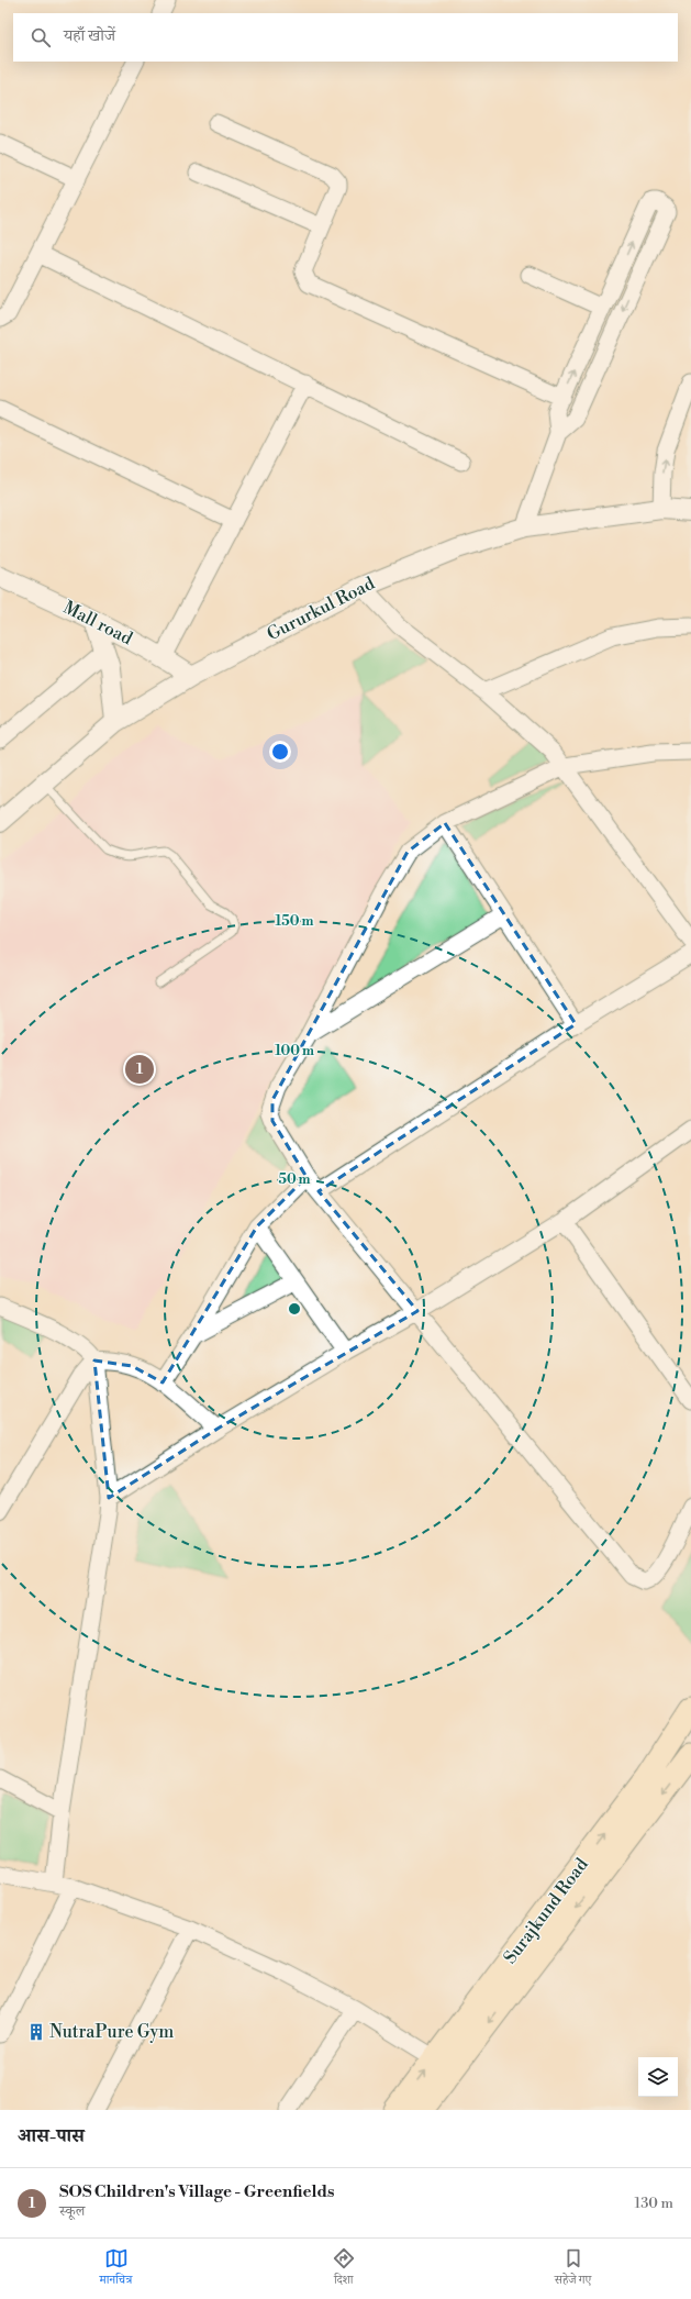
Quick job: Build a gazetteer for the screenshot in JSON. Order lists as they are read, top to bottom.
{
  "streets": {
    "main road": ["Surajkund Road"],
    "street": ["Gururkul Road", "Mall road"]
  },
  "crossings": [
    ["Gururkul Road", "Mall road"]
  ],
  "places": {
    "building": ["NutraPure Gym"]
  },
  "page": {
    "search": "यहाँ खोजें",
    "pins": "1",
    "heading": "आस-पास",
    "list": [
      {
        "mark": "1",
        "name": "SOS Children's Village - Greenfields",
        "note": "स्कूल",
        "value": "130 m"
      }
    ],
    "nav": ["मानचित्र", "दिशा", "सहेजे गए"]
  },
  "rings": ["150 m", "100 m", "50 m"]
}
